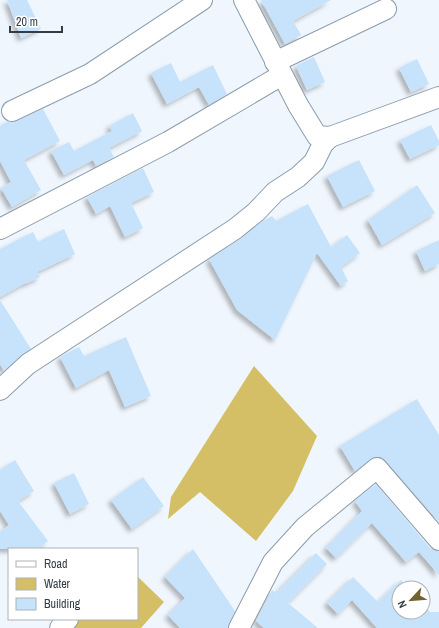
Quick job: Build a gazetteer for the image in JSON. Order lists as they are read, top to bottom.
{
  "legend": ["Road", "Water", "Building"],
  "scale_bar": "20 m",
  "north": "bottom left"
}
